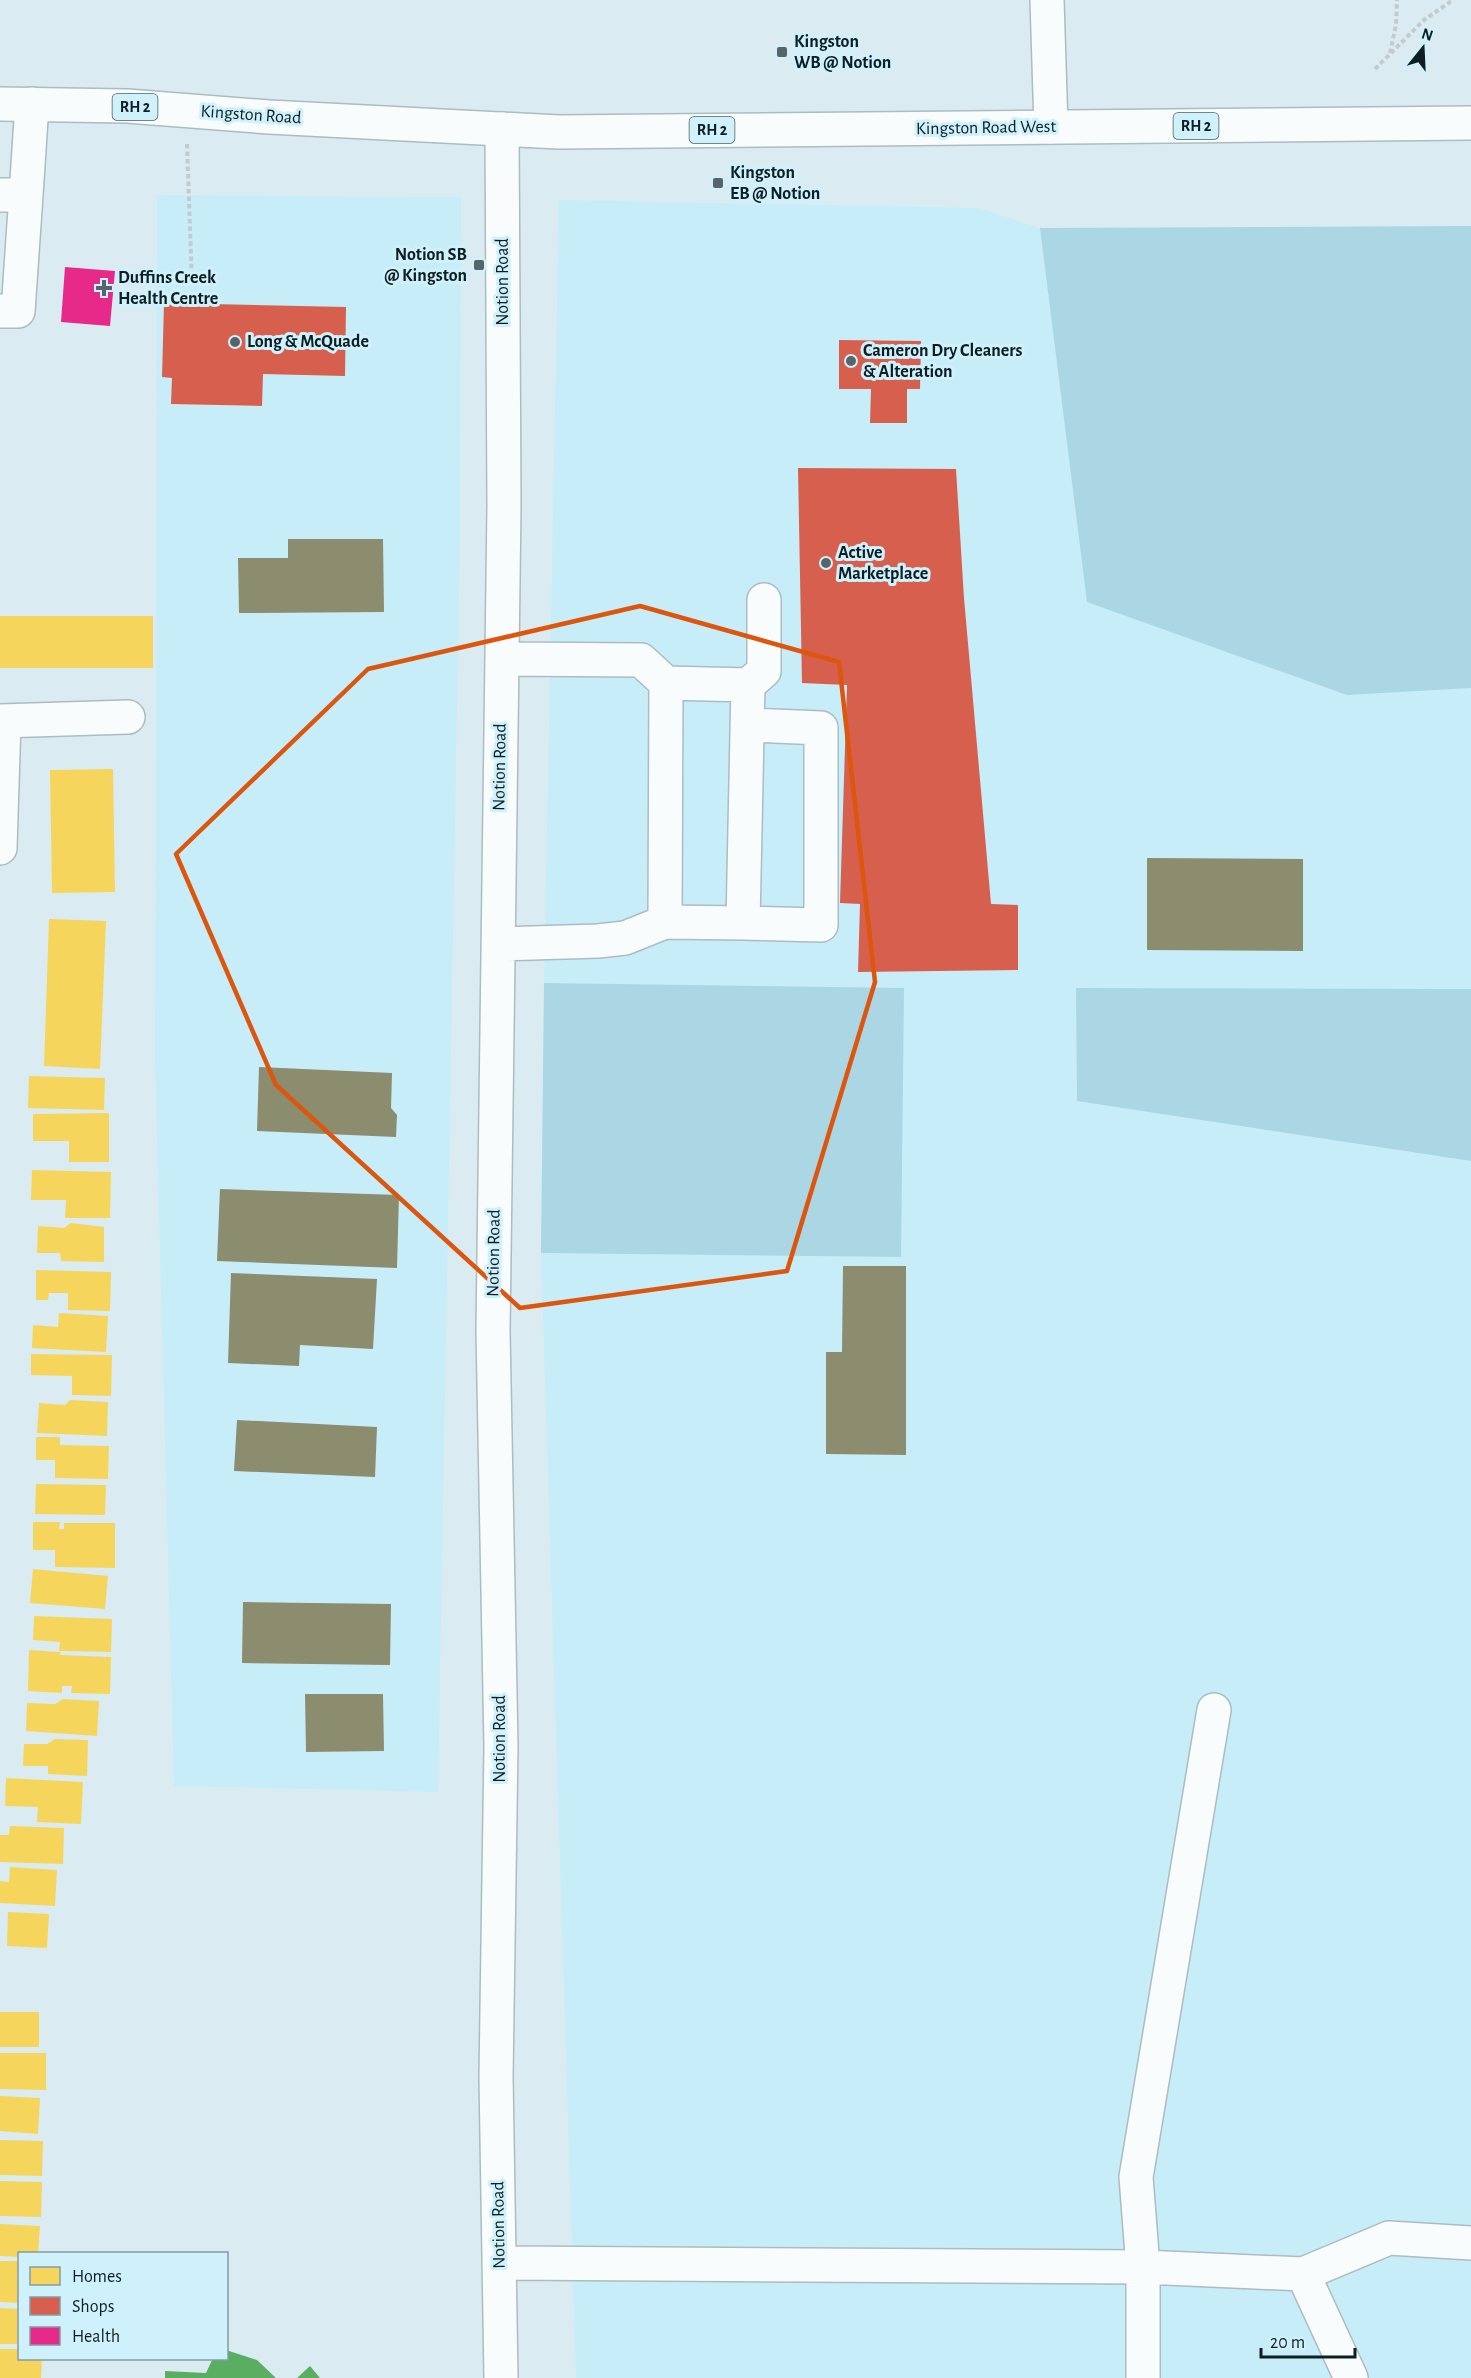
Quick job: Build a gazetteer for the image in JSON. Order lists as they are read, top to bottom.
{
  "streets": {
    "street": [
      "RH 2",
      "Kingston Road",
      "Kingston Road West",
      "Notion Road"
    ]
  },
  "crossings": [
    ["Kingston Road", "Kingston Road West"],
    ["Kingston Road", "Notion Road"],
    ["Kingston Road West", "Notion Road"]
  ],
  "places": {
    "transit": ["Kingston WB @ Notion", "Kingston EB @ Notion", "Notion SB @ Kingston"],
    "health": ["Duffins Creek Health Centre"],
    "other": ["Long & McQuade", "Cameron Dry Cleaners & Alteration", "Active Marketplace"]
  },
  "legend": ["Homes", "Shops", "Health"],
  "scale_bar": "20 m",
  "north": "top"
}
